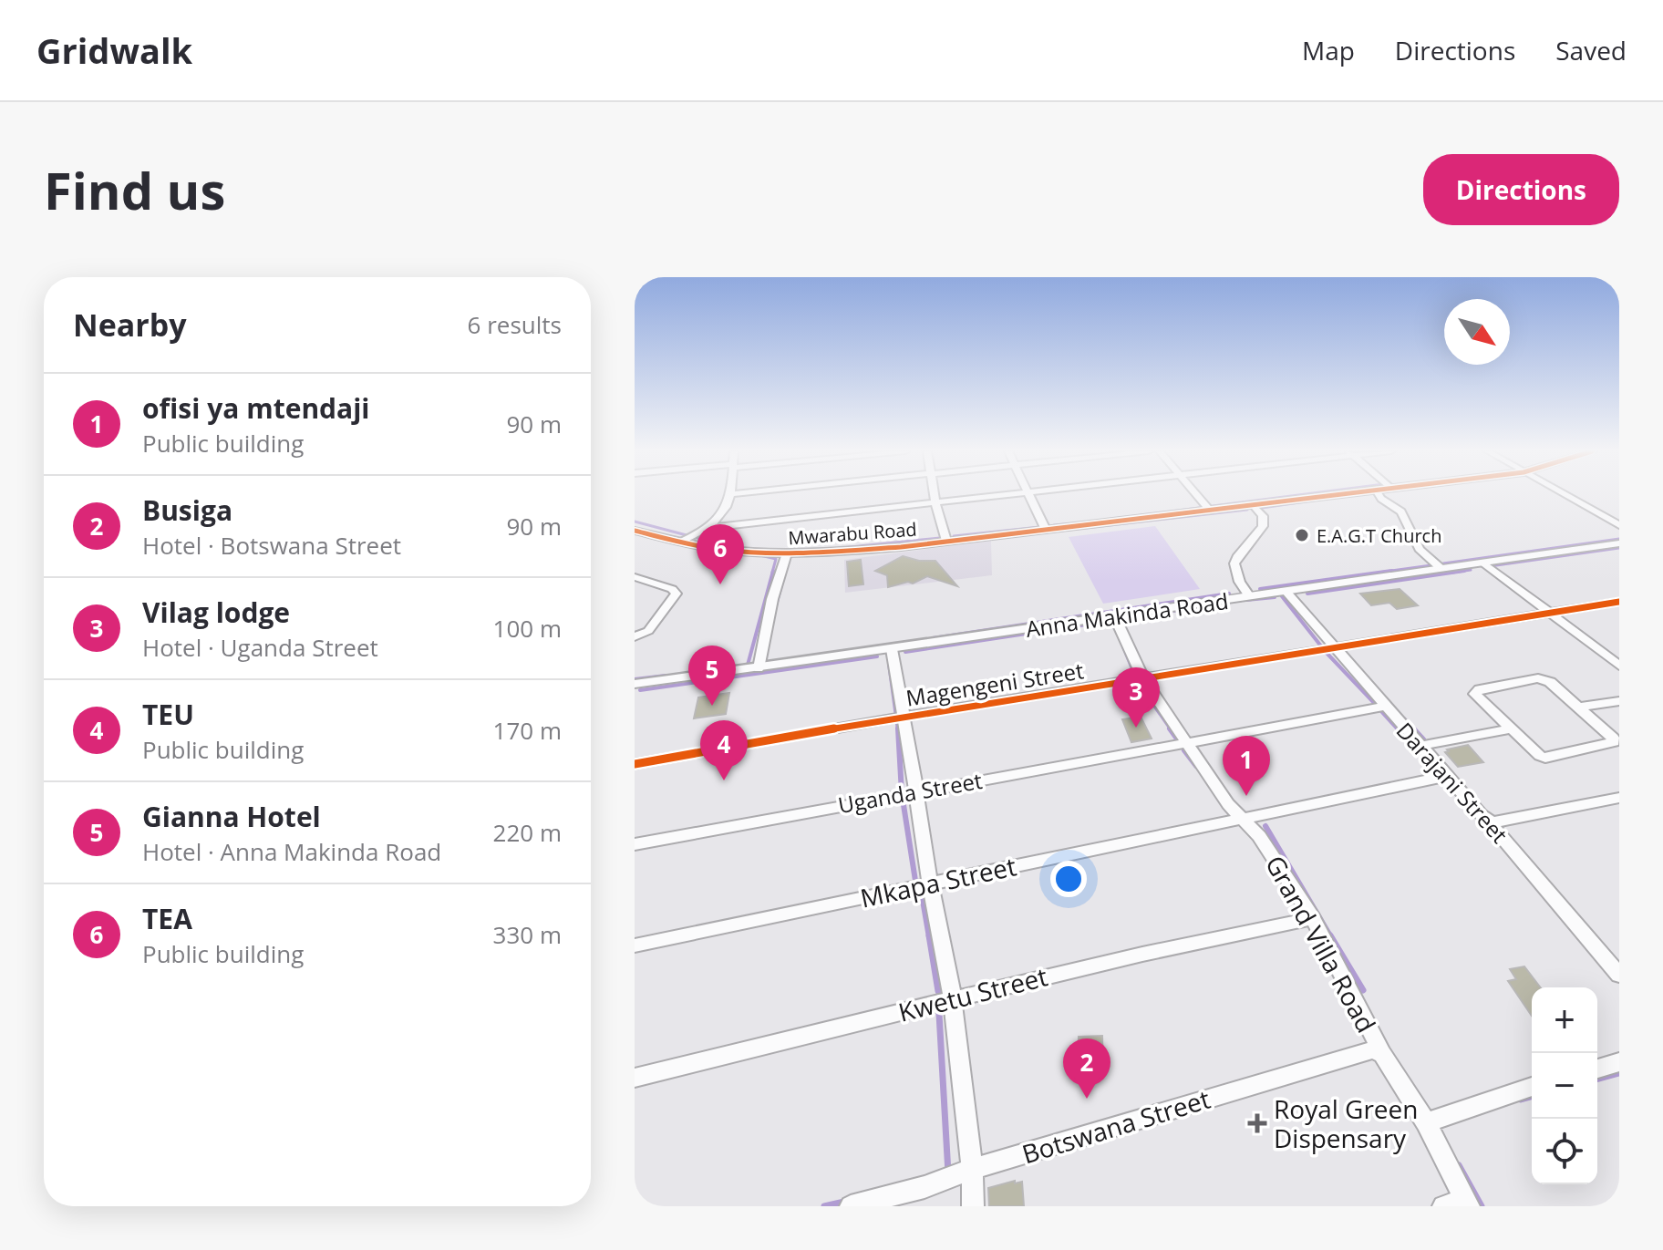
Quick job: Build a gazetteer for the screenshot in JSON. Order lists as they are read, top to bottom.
{
  "streets": {
    "street": [
      "Mwarabu Road",
      "Anna Makinda Road",
      "Magengeni Street",
      "Darajani Street",
      "Uganda Street",
      "Mkapa Street",
      "Grand Villa Road",
      "Kwetu Street",
      "Botswana Street"
    ]
  },
  "crossings": [
    ["Anna Makinda Road", "Darajani Street"],
    ["Anna Makinda Road", "Grand Villa Road"],
    ["Magengeni Street", "Darajani Street"],
    ["Magengeni Street", "Grand Villa Road"],
    ["Darajani Street", "Uganda Street"],
    ["Darajani Street", "Mkapa Street"],
    ["Uganda Street", "Grand Villa Road"],
    ["Mkapa Street", "Grand Villa Road"],
    ["Grand Villa Road", "Kwetu Street"],
    ["Grand Villa Road", "Botswana Street"]
  ],
  "places": {
    "other": ["E.A.G.T Church"],
    "health": ["Royal Green Dispensary"]
  },
  "north": "bottom right",
  "page": {
    "header": "Gridwalk",
    "nav": ["Map", "Directions", "Saved"],
    "buttons": "Directions",
    "title": "Find us",
    "heading": ["Nearby", "6 results"],
    "list": [
      {
        "mark": "1",
        "name": "ofisi ya mtendaji",
        "note": "Public building",
        "value": "90 m"
      },
      {
        "mark": "2",
        "name": "Busiga",
        "note": "Hotel · Botswana Street",
        "value": "90 m"
      },
      {
        "mark": "3",
        "name": "Vilag lodge",
        "note": "Hotel · Uganda Street",
        "value": "100 m"
      },
      {
        "mark": "4",
        "name": "TEU",
        "note": "Public building",
        "value": "170 m"
      },
      {
        "mark": "5",
        "name": "Gianna Hotel",
        "note": "Hotel · Anna Makinda Road",
        "value": "220 m"
      },
      {
        "mark": "6",
        "name": "TEA",
        "note": "Public building",
        "value": "330 m"
      }
    ],
    "pins": [
      "6",
      "5",
      "3",
      "4",
      "1",
      "2"
    ],
    "map_buttons": ["+", "−"]
  }
}
